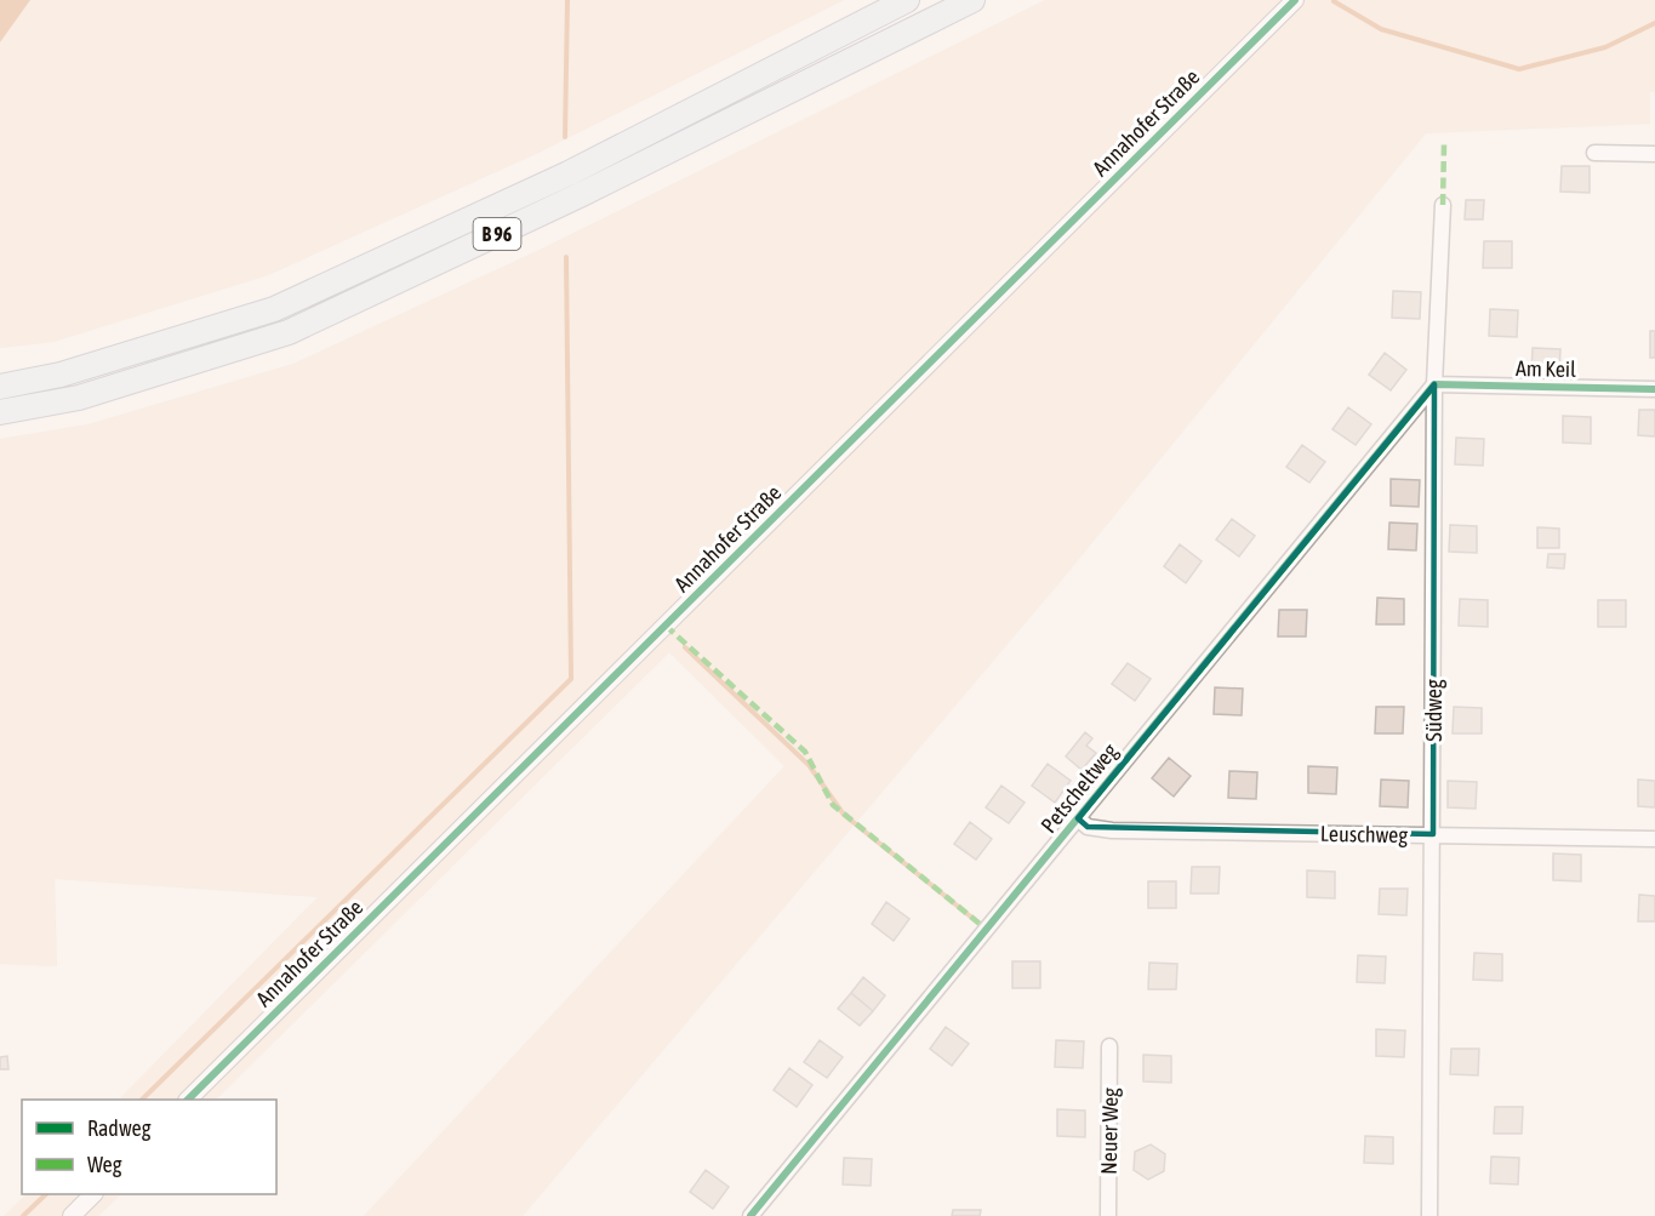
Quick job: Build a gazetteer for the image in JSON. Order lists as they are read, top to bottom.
{
  "streets": {
    "highway": ["B 96"],
    "street": [
      "Annahofer Straße",
      "Am Keil",
      "Südweg",
      "Petscheltweg",
      "Leuschweg",
      "Neuer Weg"
    ]
  },
  "crossings": [
    ["Am Keil", "Südweg"],
    ["Am Keil", "Petscheltweg"],
    ["Südweg", "Petscheltweg"],
    ["Südweg", "Leuschweg"],
    ["Petscheltweg", "Leuschweg"]
  ],
  "legend": ["Radweg", "Weg"]
}
